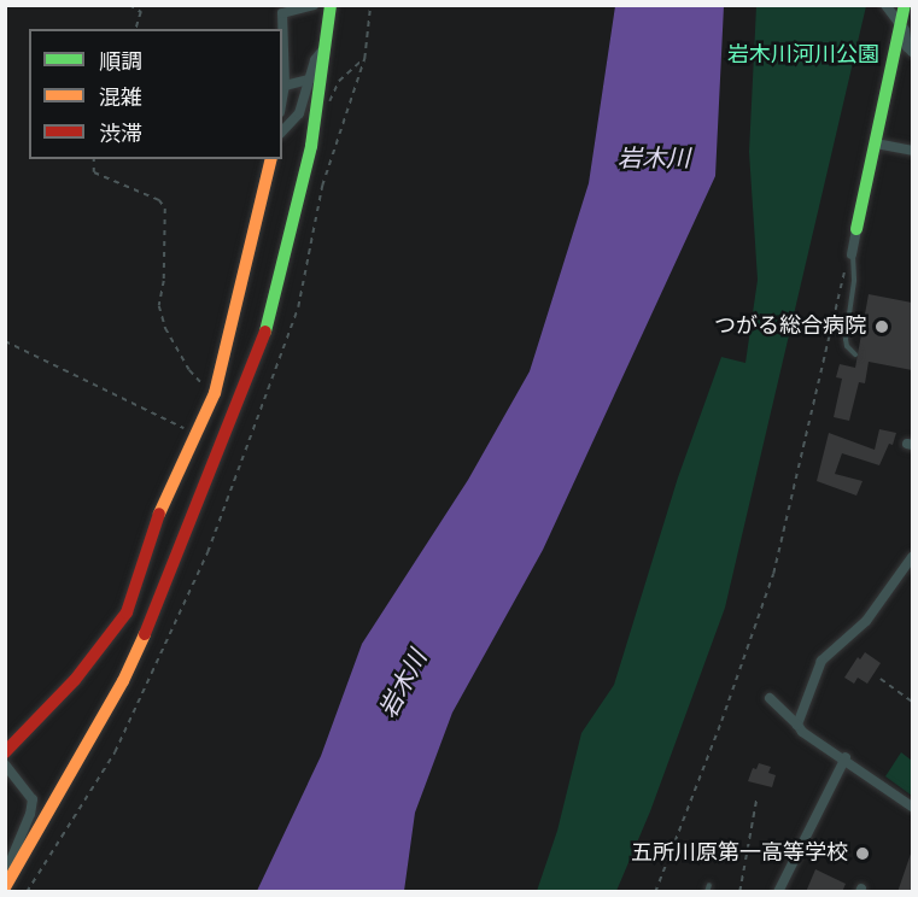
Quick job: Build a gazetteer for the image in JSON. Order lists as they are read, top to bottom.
{
  "water": ["岩木川"],
  "parks": ["岩木川河川公園"],
  "places": ["つがる総合病院", "五所川原第一高等学校"],
  "legend": ["順調", "混雑", "渋滞"]
}
